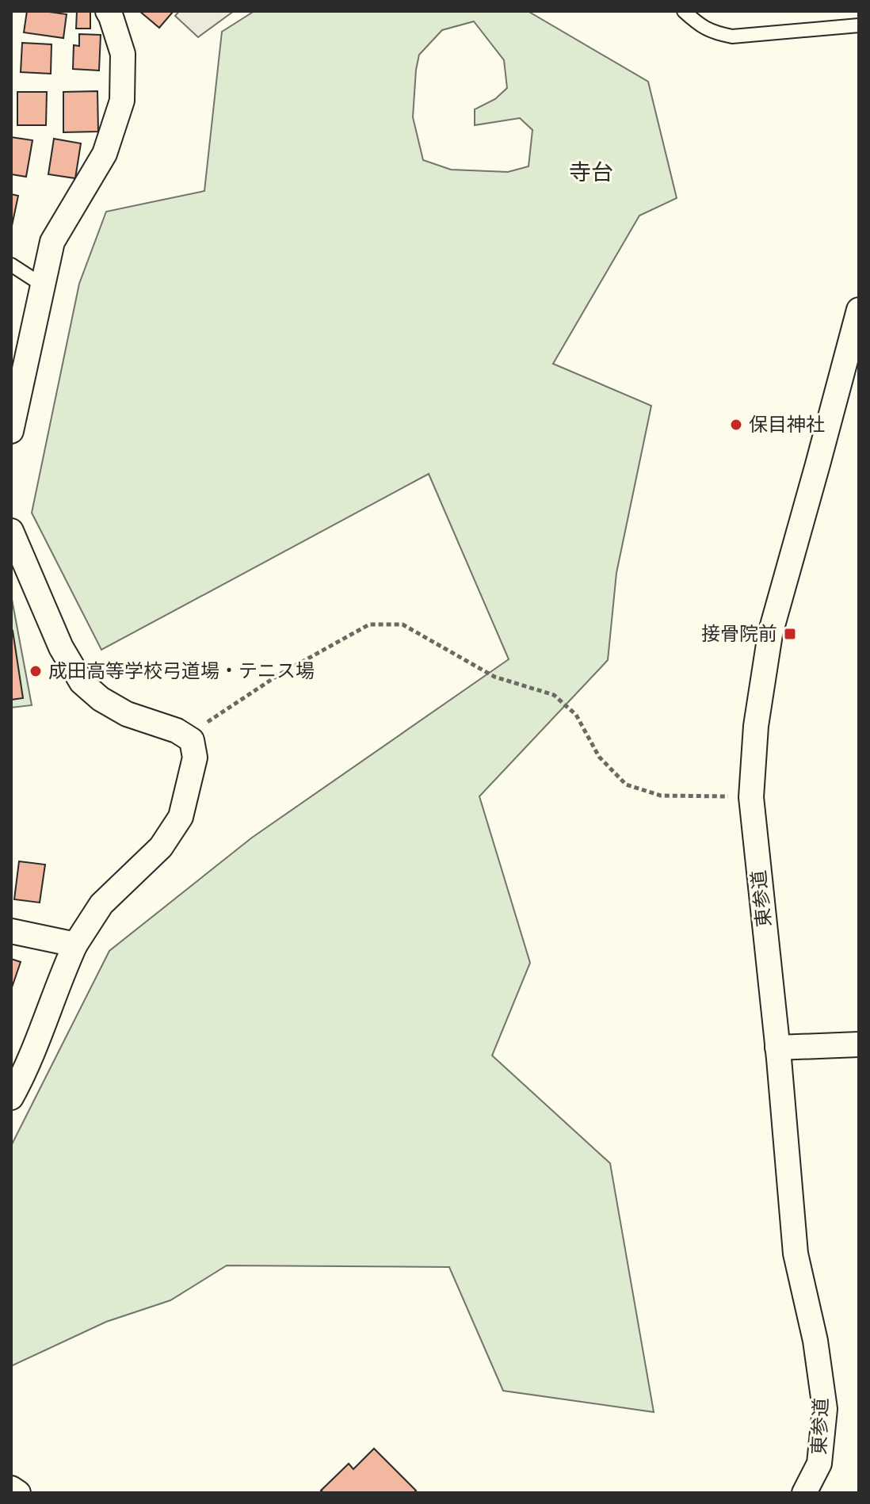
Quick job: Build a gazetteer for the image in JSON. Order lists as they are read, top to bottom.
{
  "streets": {
    "street": ["東参道"]
  },
  "districts": ["寺台"],
  "places": {
    "other": ["保目神社", "成田高等学校弓道場・テニス場"],
    "transit": ["接骨院前"]
  }
}
